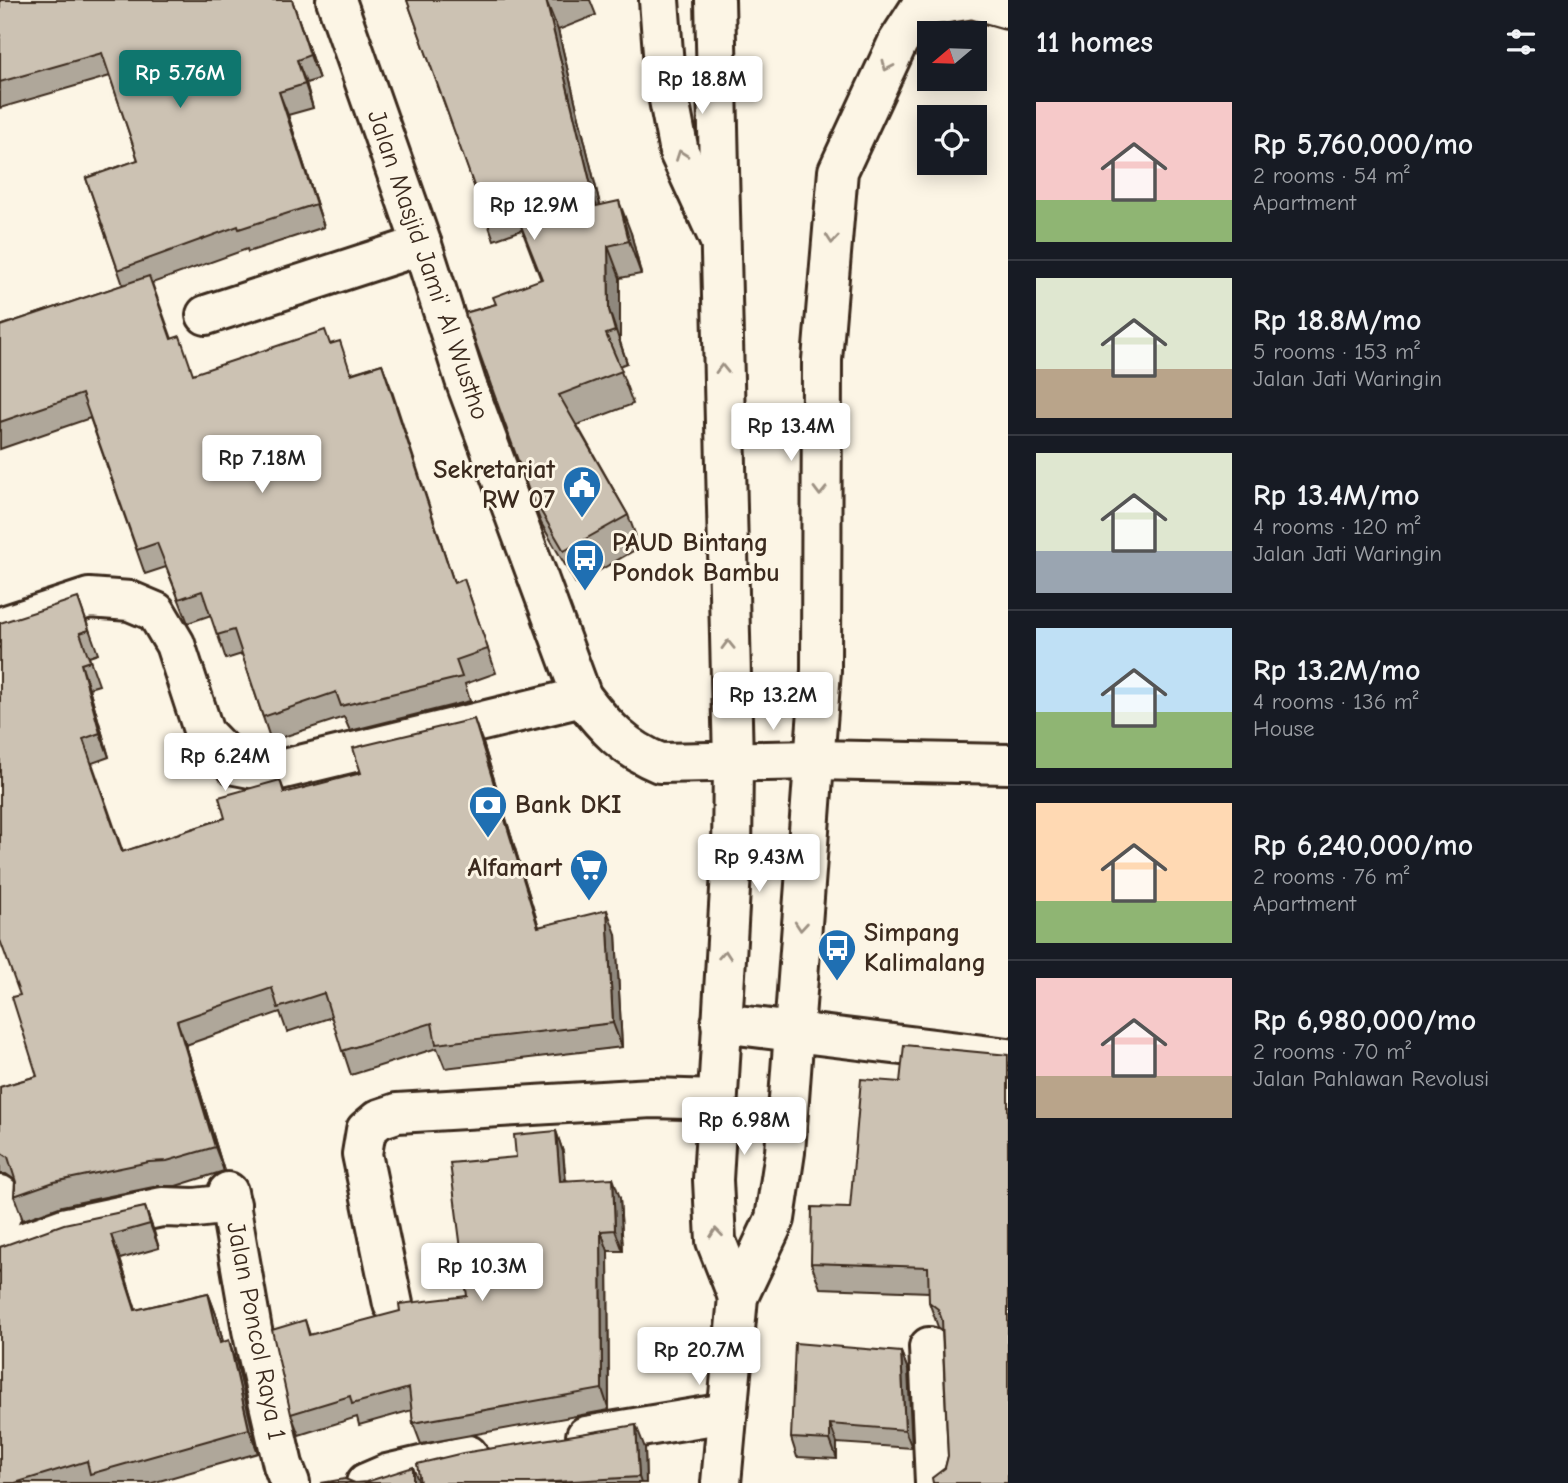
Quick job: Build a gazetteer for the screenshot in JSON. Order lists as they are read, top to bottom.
{
  "streets": {
    "street": ["Jalan Masjid Jami' Al Wustho", "Jalan Poncol Raya 1"]
  },
  "places": {
    "public building": ["Sekretariat RW 07"],
    "bus stop": ["PAUD Bintang Pondok Bambu", "Simpang Kalimalang"],
    "bank": ["Bank DKI"],
    "supermarket": ["Alfamart"]
  },
  "north": "left",
  "page": {
    "heading": "11 homes",
    "price": [
      "Rp 5.76M",
      "Rp 18.8M",
      "Rp 12.9M",
      "Rp 13.4M",
      "Rp 7.18M",
      "Rp 13.2M",
      "Rp 6.24M",
      "Rp 9.43M",
      "Rp 6.98M",
      "Rp 10.3M",
      "Rp 20.7M"
    ],
    "list": [
      {
        "name": "Rp 5,760,000/mo",
        "note": "2 rooms · 54 m² · Apartment"
      },
      {
        "name": "Rp 18.8M/mo",
        "note": "5 rooms · 153 m² · Jalan Jati Waringin"
      },
      {
        "name": "Rp 13.4M/mo",
        "note": "4 rooms · 120 m² · Jalan Jati Waringin"
      },
      {
        "name": "Rp 13.2M/mo",
        "note": "4 rooms · 136 m² · House"
      },
      {
        "name": "Rp 6,240,000/mo",
        "note": "2 rooms · 76 m² · Apartment"
      },
      {
        "name": "Rp 6,980,000/mo",
        "note": "2 rooms · 70 m² · Jalan Pahlawan Revolusi"
      }
    ]
  }
}
